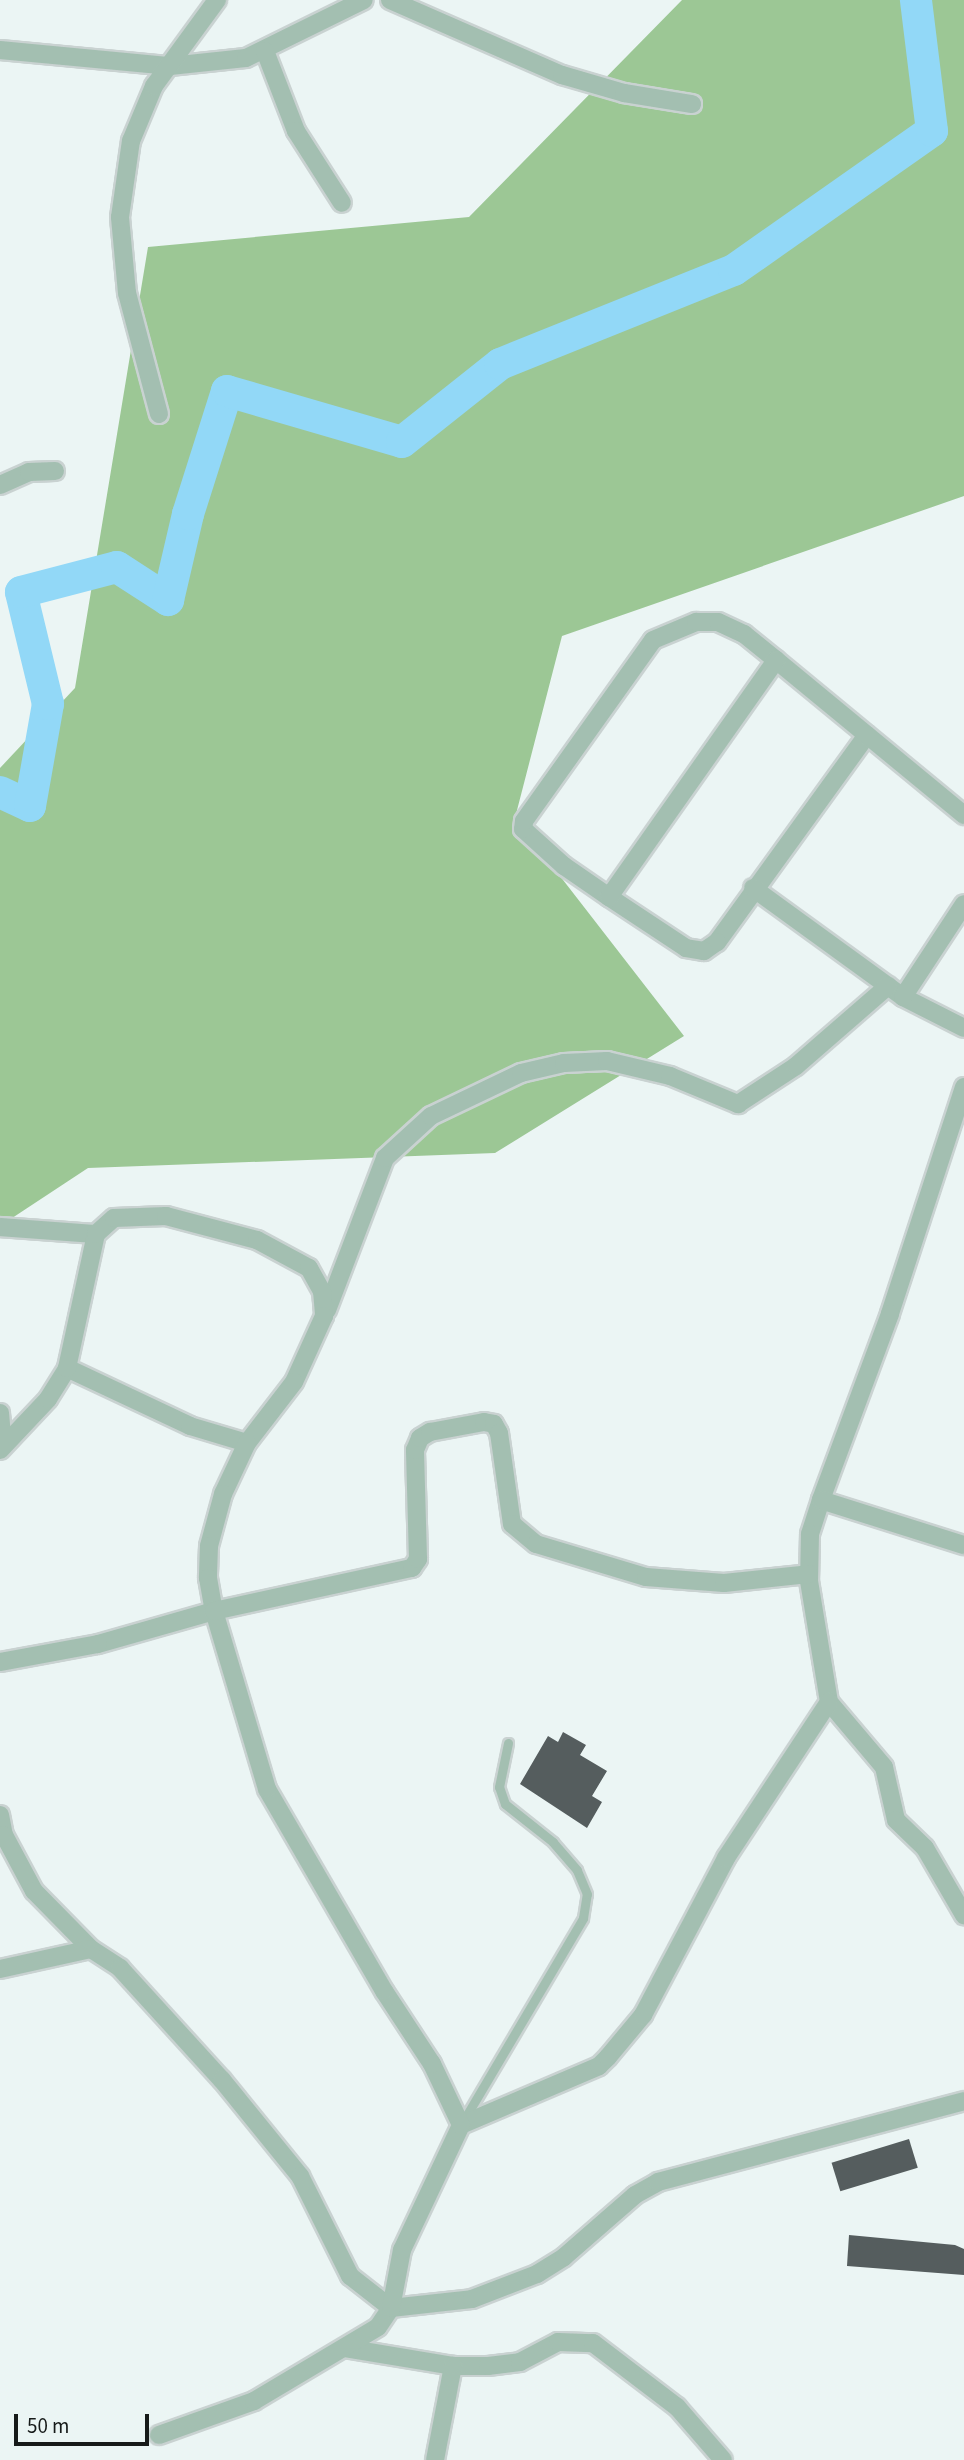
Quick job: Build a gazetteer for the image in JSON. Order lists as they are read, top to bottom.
{
  "scale_bar": "50 m"
}
